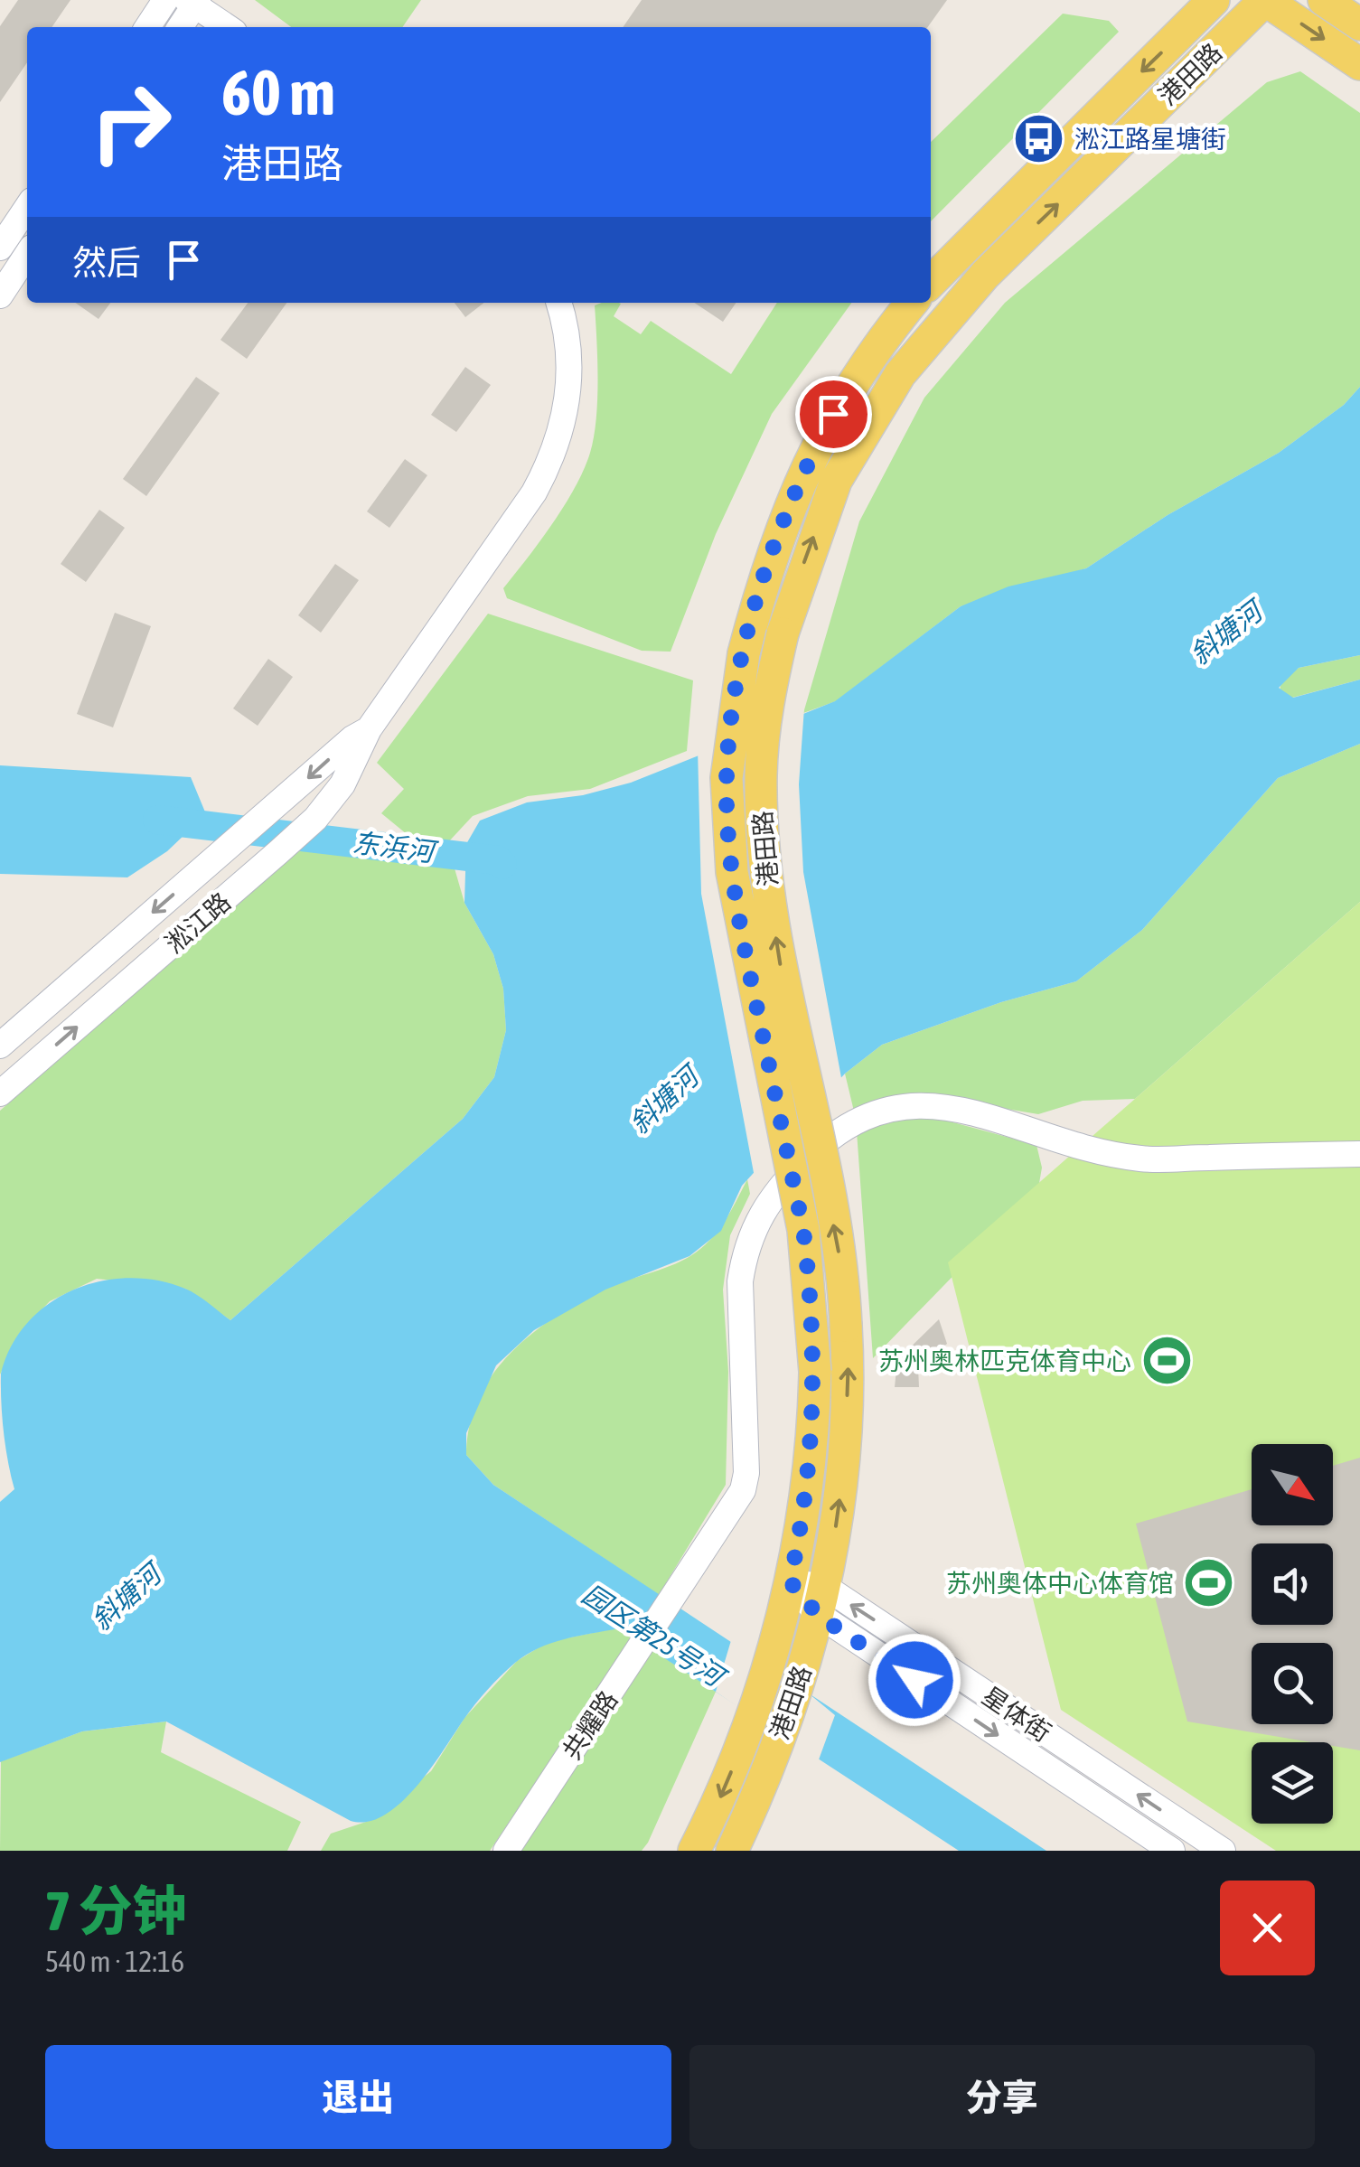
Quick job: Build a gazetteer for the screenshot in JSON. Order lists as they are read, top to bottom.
{
  "streets": {
    "main road": ["港田路"],
    "street": ["淞江路", "星体街", "共耀路"]
  },
  "crossings": [
    ["港田路", "星体街"]
  ],
  "water": ["斜塘河", "东浜河", "园区第25号河"],
  "places": {
    "bus stop": ["淞江路星塘街"],
    "sports": ["苏州奥林匹克体育中心", "苏州奥体中心体育馆"]
  },
  "north": "bottom right",
  "page": {
    "turn": ["60 m", "港田路"],
    "then": "然后",
    "heading": ["7 分钟", "540 m · 12:16"],
    "buttons": ["退出", "分享"]
  }
}
